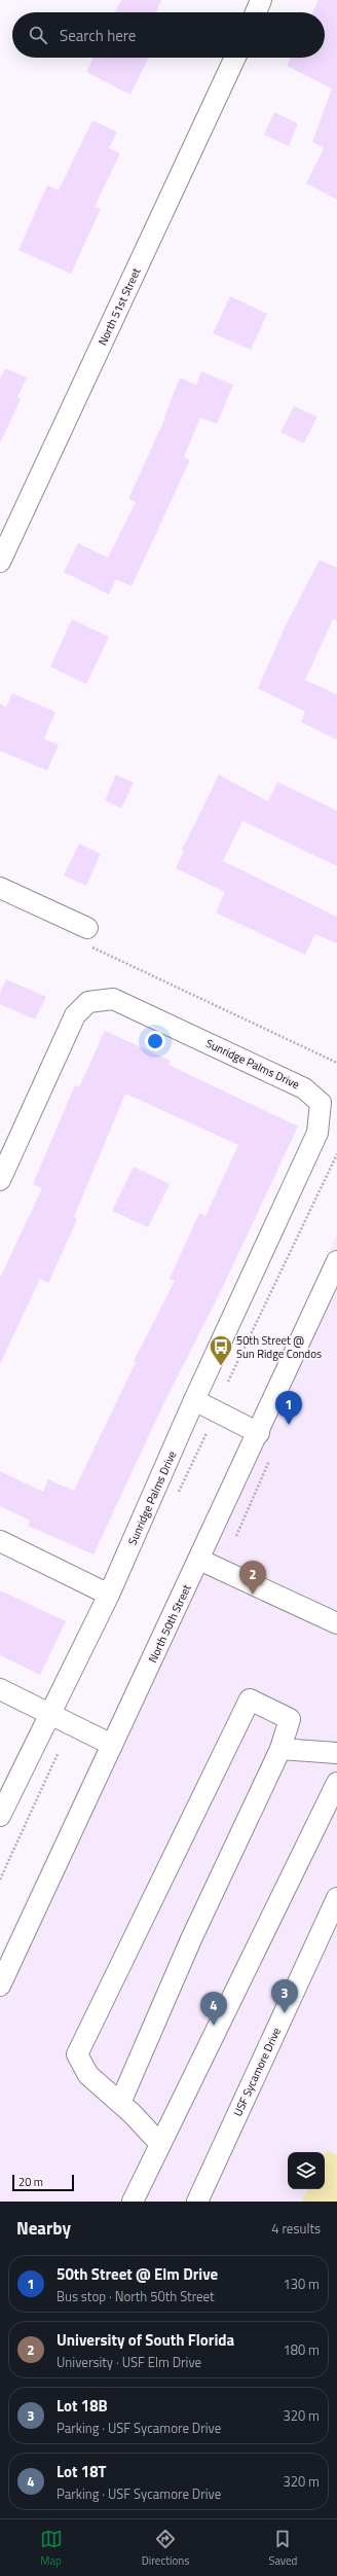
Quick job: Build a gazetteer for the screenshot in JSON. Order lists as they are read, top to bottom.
{
  "streets": {
    "street": [
      "North 51st Street",
      "Sunridge Palms Drive",
      "North 50th Street",
      "USF Sycamore Drive"
    ]
  },
  "places": {
    "bus stop": ["50th Street @ Sun Ridge Condos"]
  },
  "scale_bar": "20 m",
  "page": {
    "search": "Search here",
    "pins": [
      "1",
      "2",
      "3",
      "4"
    ],
    "scale": "20 m",
    "heading": ["Nearby", "4 results"],
    "list": [
      {
        "mark": "1",
        "name": "50th Street @ Elm Drive",
        "note": "Bus stop · North 50th Street",
        "value": "130 m"
      },
      {
        "mark": "2",
        "name": "University of South Florida",
        "note": "University · USF Elm Drive",
        "value": "180 m"
      },
      {
        "mark": "3",
        "name": "Lot 18B",
        "note": "Parking · USF Sycamore Drive",
        "value": "320 m"
      },
      {
        "mark": "4",
        "name": "Lot 18T",
        "note": "Parking · USF Sycamore Drive",
        "value": "320 m"
      }
    ],
    "nav": ["Map", "Directions", "Saved"]
  }
}
